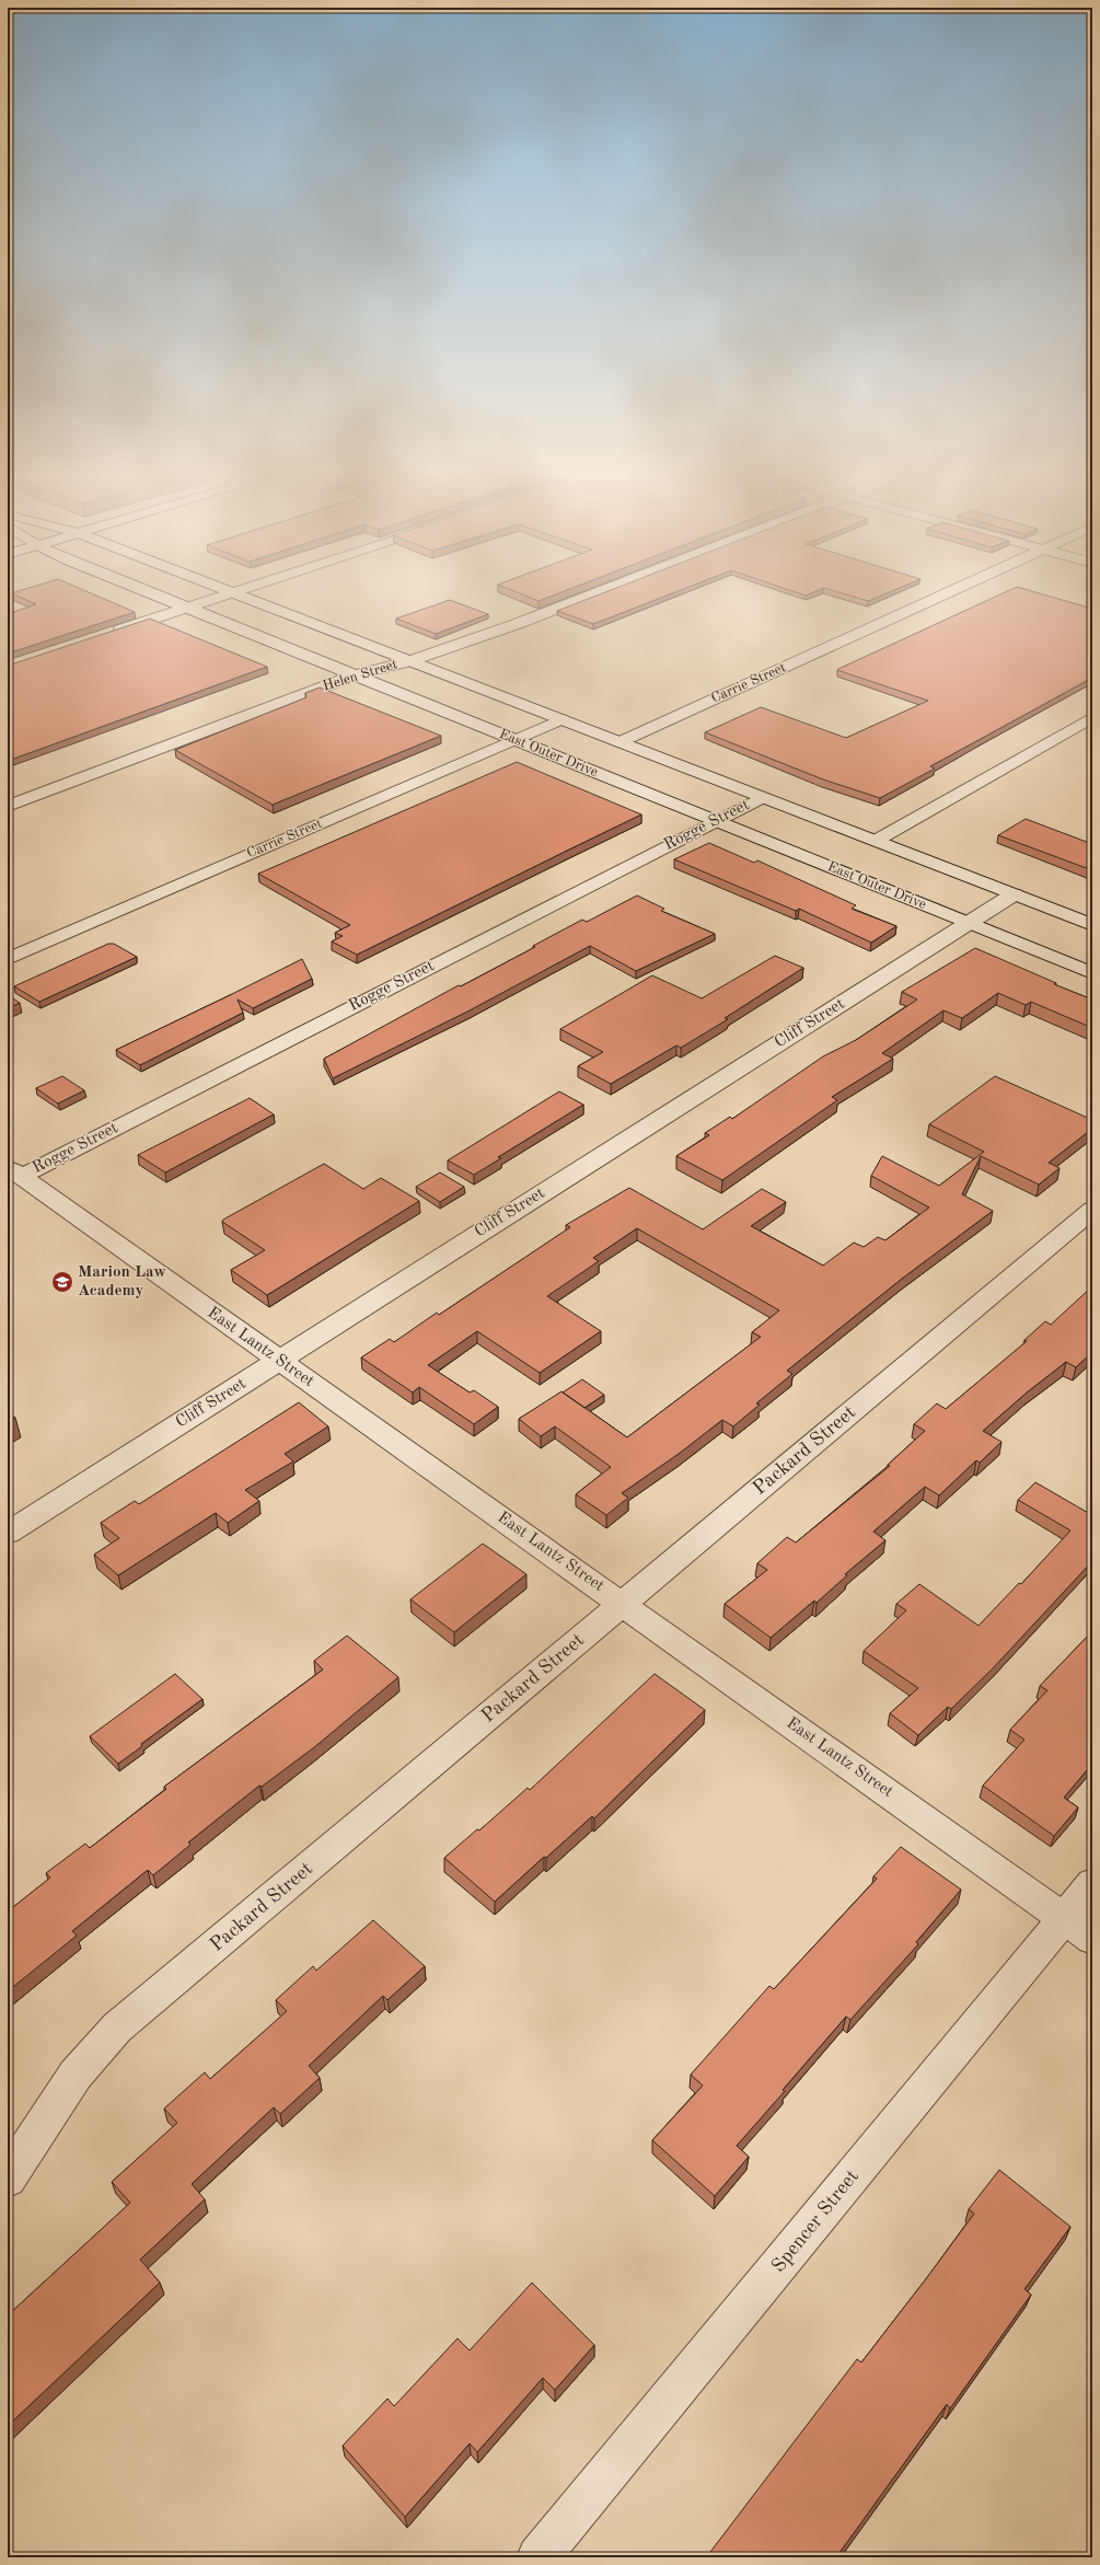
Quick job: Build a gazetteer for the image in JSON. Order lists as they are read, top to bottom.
{
  "streets": {
    "street": [
      "Helen Street",
      "Carrie Street",
      "East Outer Drive",
      "Rogge Street",
      "Cliff Street",
      "East Lantz Street",
      "Packard Street",
      "Spencer Street"
    ]
  },
  "crossings": [
    ["Helen Street", "East Outer Drive"],
    ["Carrie Street", "East Outer Drive"],
    ["East Outer Drive", "Rogge Street"],
    ["East Outer Drive", "Cliff Street"],
    ["Rogge Street", "East Lantz Street"],
    ["Cliff Street", "East Lantz Street"],
    ["East Lantz Street", "Packard Street"],
    ["East Lantz Street", "Spencer Street"]
  ],
  "places": {
    "school or university": ["Marion Law Academy"]
  }
}
